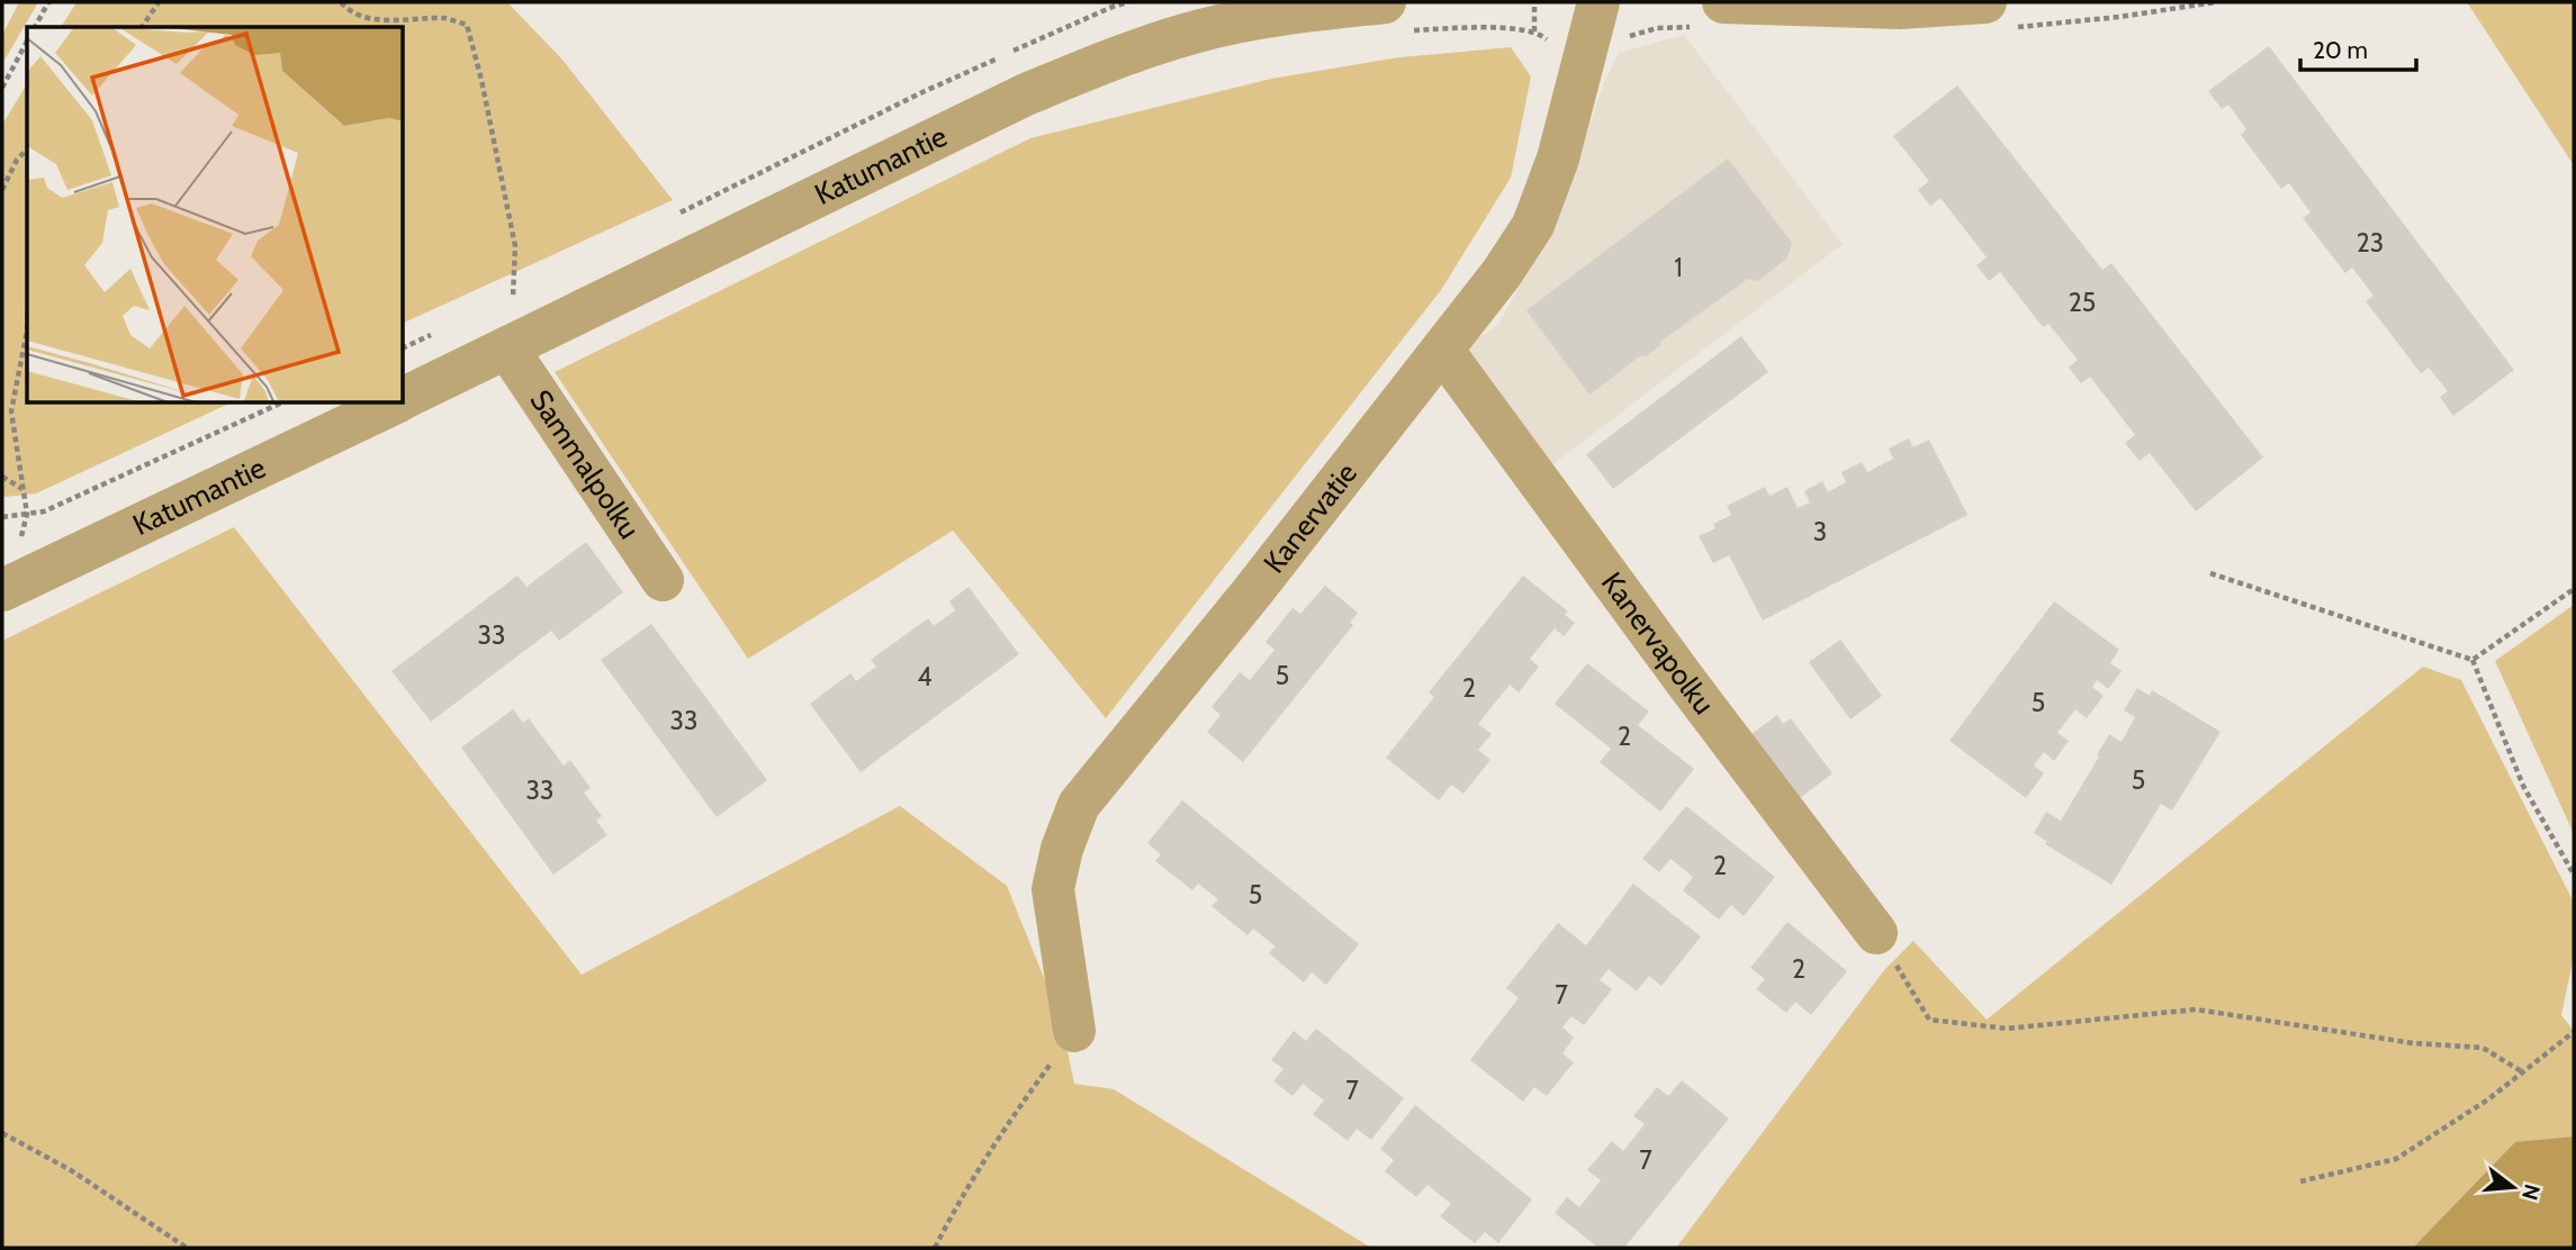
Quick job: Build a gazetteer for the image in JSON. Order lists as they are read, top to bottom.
{
  "streets": {
    "street": [
      "Katumantie",
      "Sammalpolku",
      "Kanervatie",
      "Kanervapolku"
    ]
  },
  "crossings": [
    ["Katumantie", "Sammalpolku"],
    ["Kanervatie", "Kanervapolku"]
  ],
  "house_numbers": [
    "23",
    "1",
    "25",
    "3",
    "33",
    "5",
    "4",
    "2",
    "5",
    "33",
    "2",
    "5",
    "33",
    "2",
    "5",
    "2",
    "7",
    "7",
    "7"
  ],
  "scale_bar": "20 m",
  "north": "right"
}
